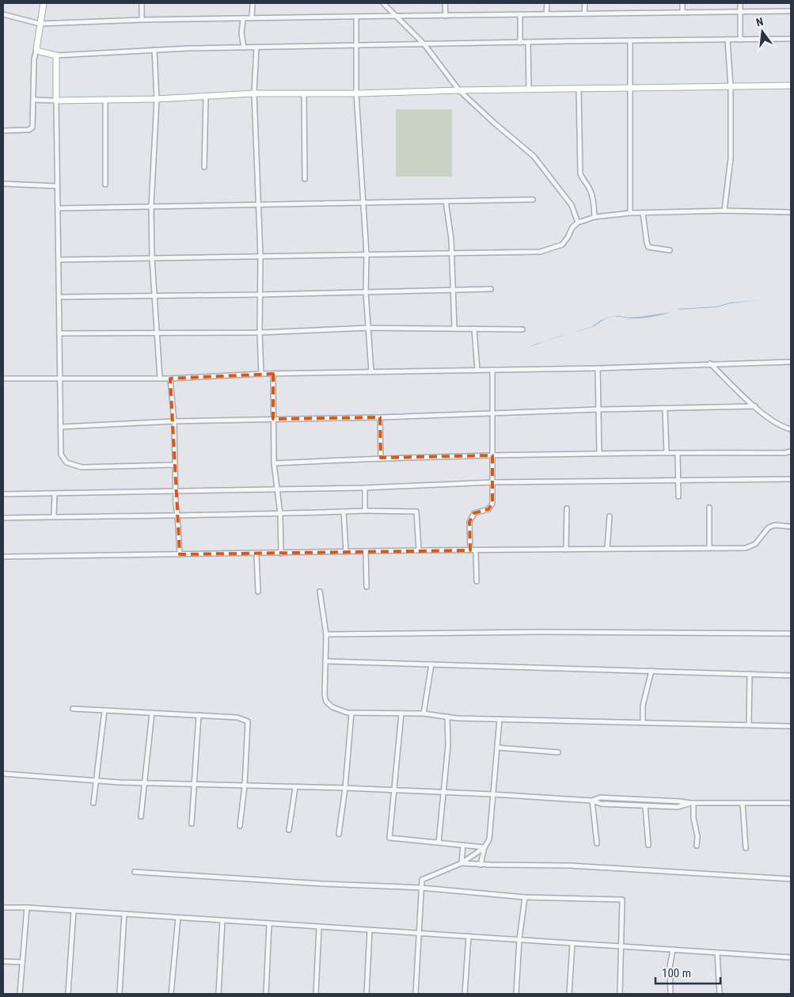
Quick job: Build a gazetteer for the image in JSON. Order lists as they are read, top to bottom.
{
  "scale_bar": "100 m",
  "north": "top"
}
